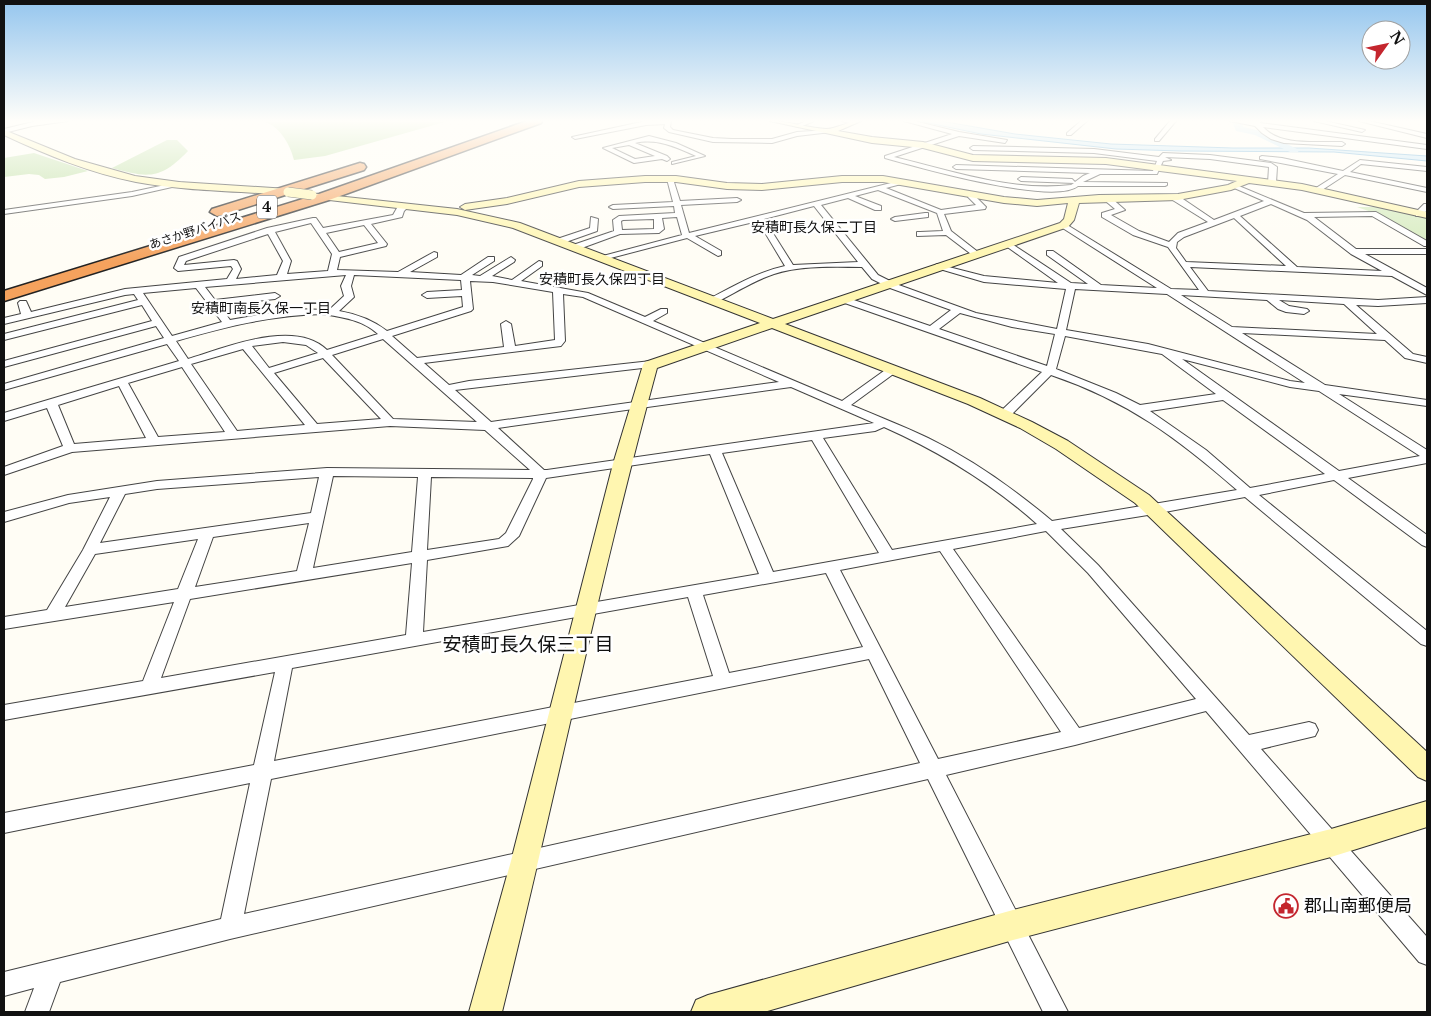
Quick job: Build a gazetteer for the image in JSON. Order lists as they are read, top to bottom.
{
  "streets": {
    "highway": ["4", "あさか野バイパス"]
  },
  "districts": [
    "安積町長久保二丁目",
    "安積町長久保四丁目",
    "安積町南長久保一丁目",
    "安積町長久保三丁目"
  ],
  "places": {
    "public building": ["郡山南郵便局"]
  },
  "north": "top right"
}
